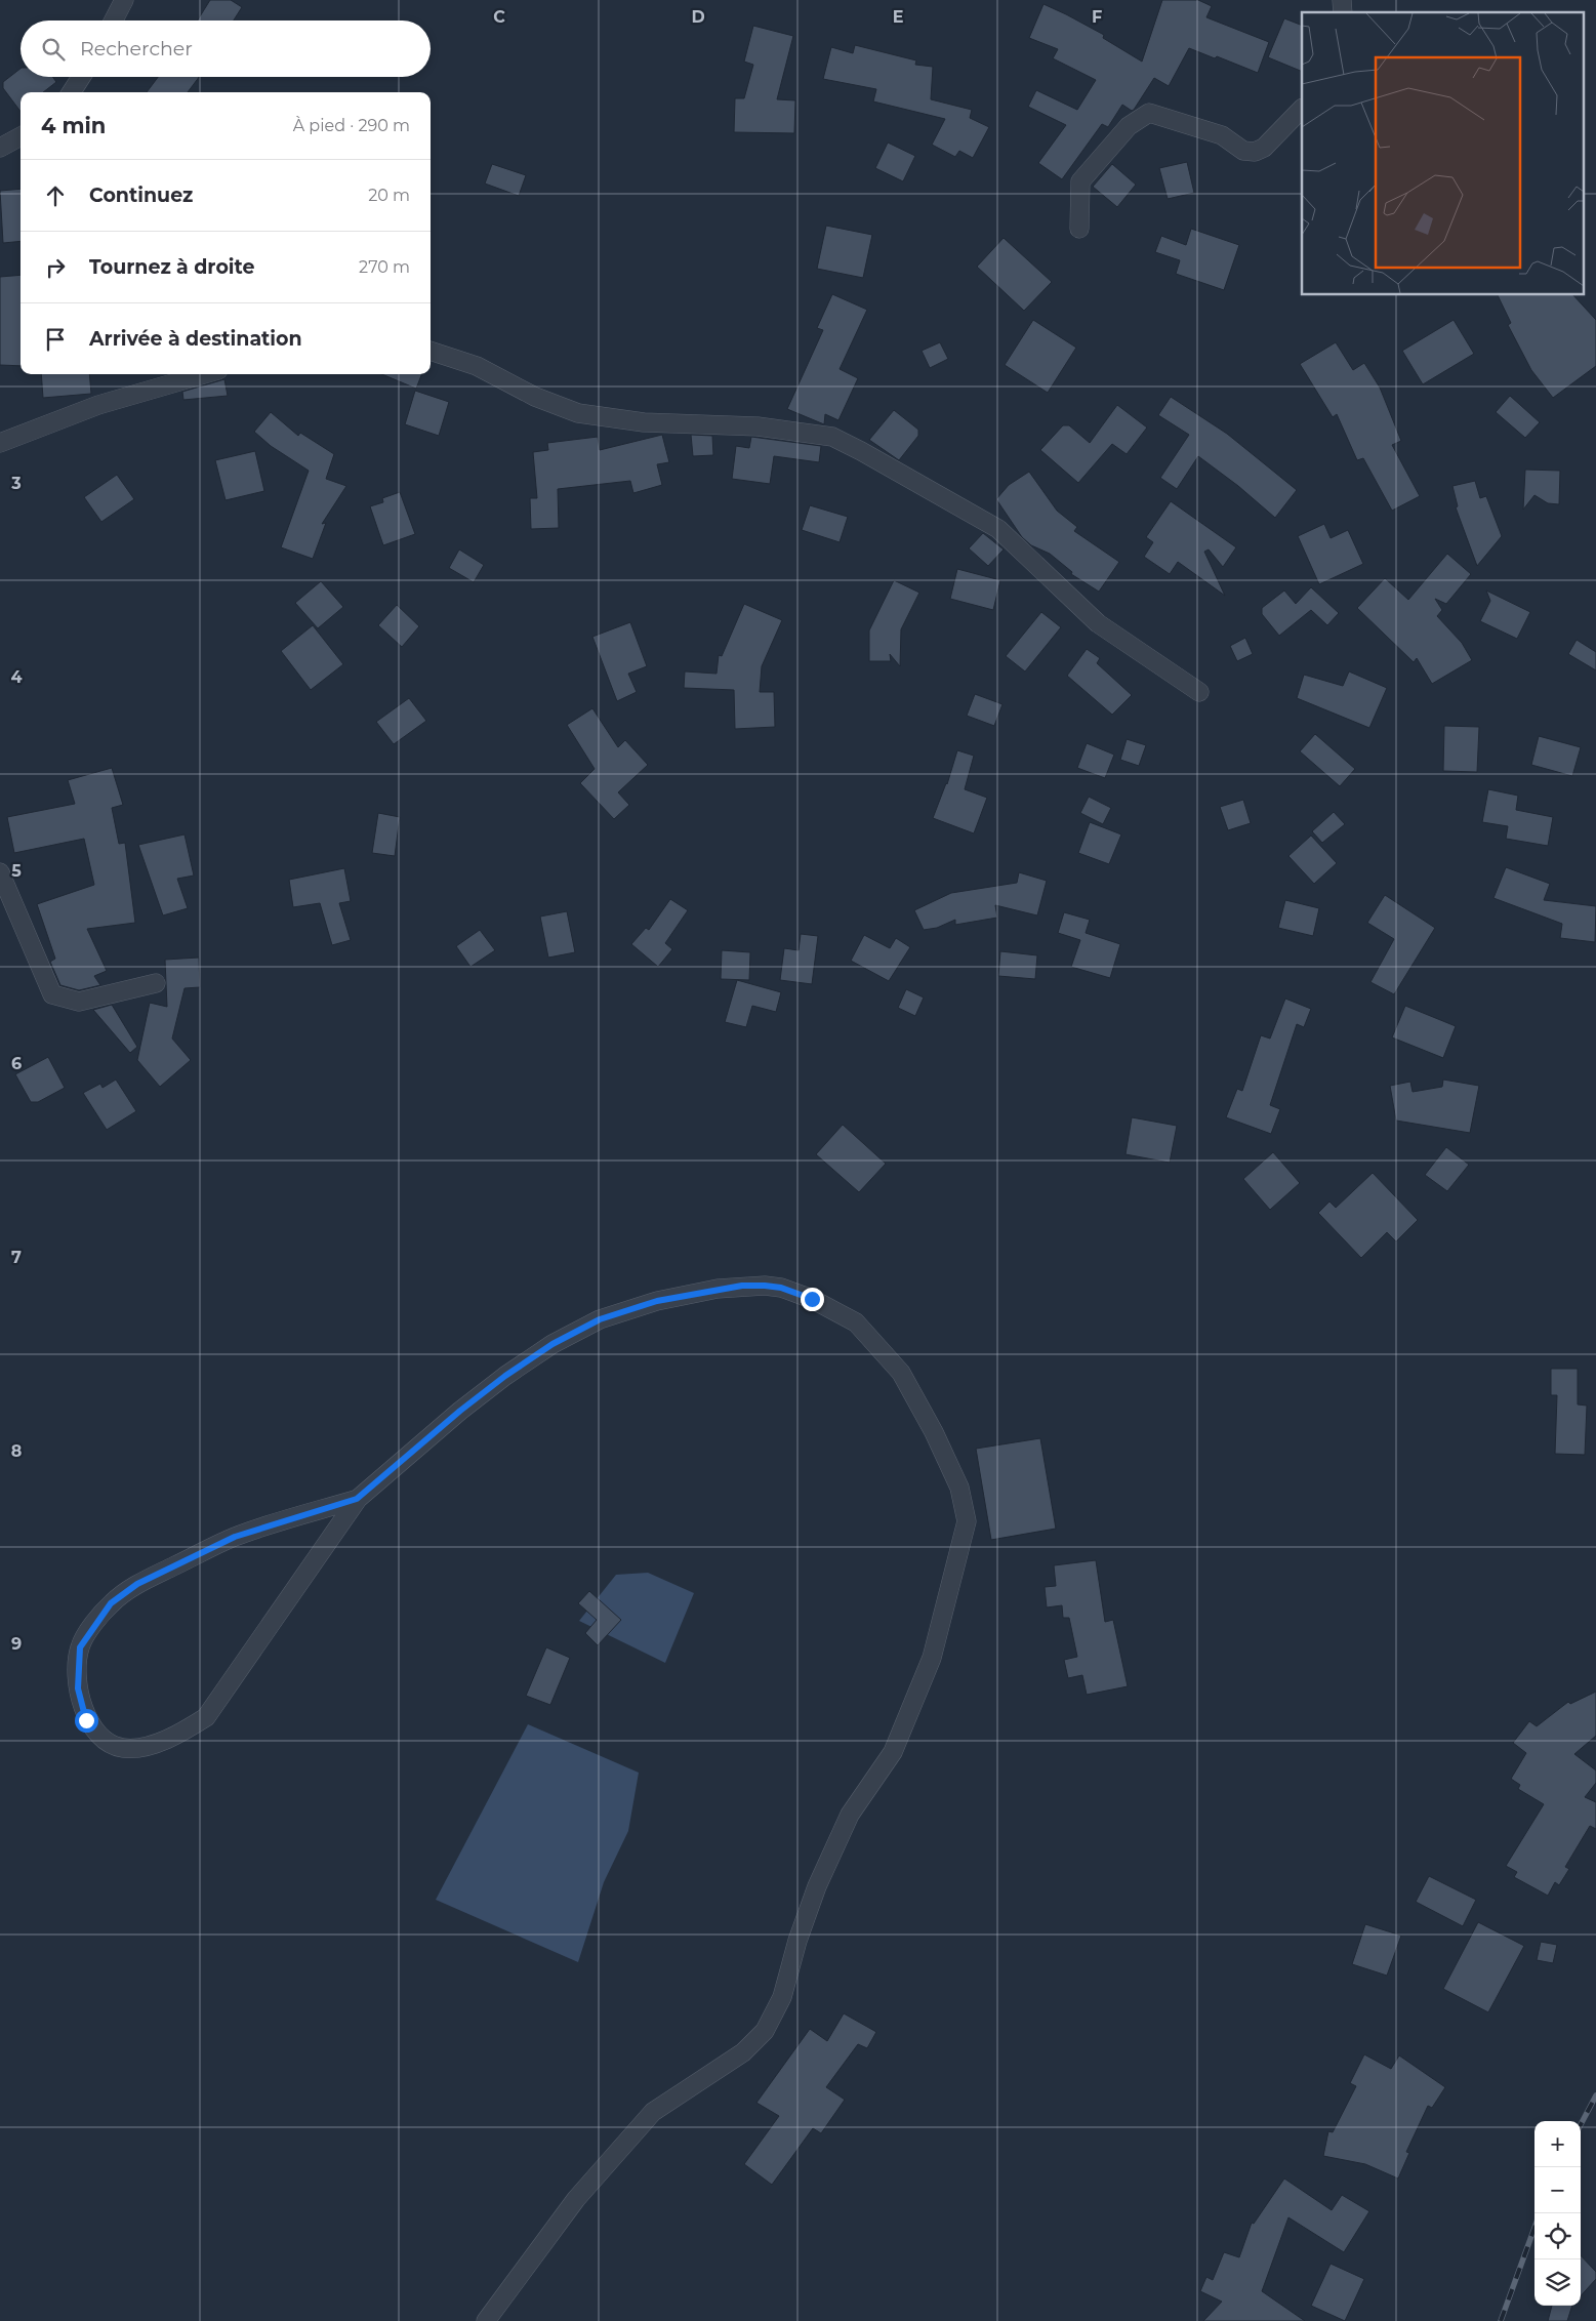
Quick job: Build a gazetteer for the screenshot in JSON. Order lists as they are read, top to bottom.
{
  "page": {
    "search": "Rechercher",
    "heading": ["4 min", "À pied · 290 m"],
    "list": [
      ["Continuez", "20 m"],
      ["Tournez à droite", "270 m"],
      "Arrivée à destination"
    ],
    "map_buttons": ["+", "−"]
  },
  "grid": {
    "columns": [
      "C",
      "D",
      "E",
      "F"
    ],
    "rows": [
      "3",
      "4",
      "5",
      "6",
      "7",
      "8",
      "9"
    ]
  }
}
